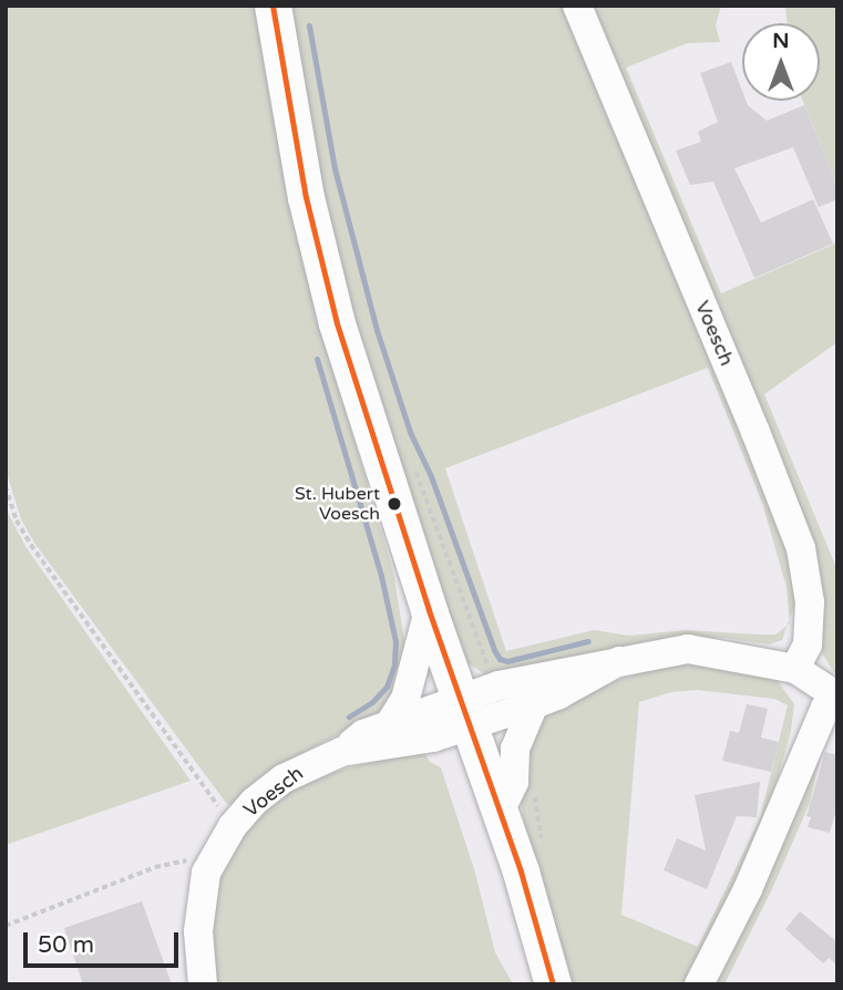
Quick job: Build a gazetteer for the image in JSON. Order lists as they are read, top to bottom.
{
  "streets": {
    "street": ["Voesch"]
  },
  "places": ["St. Hubert Voesch"],
  "scale_bar": "50 m",
  "north": "top"
}
